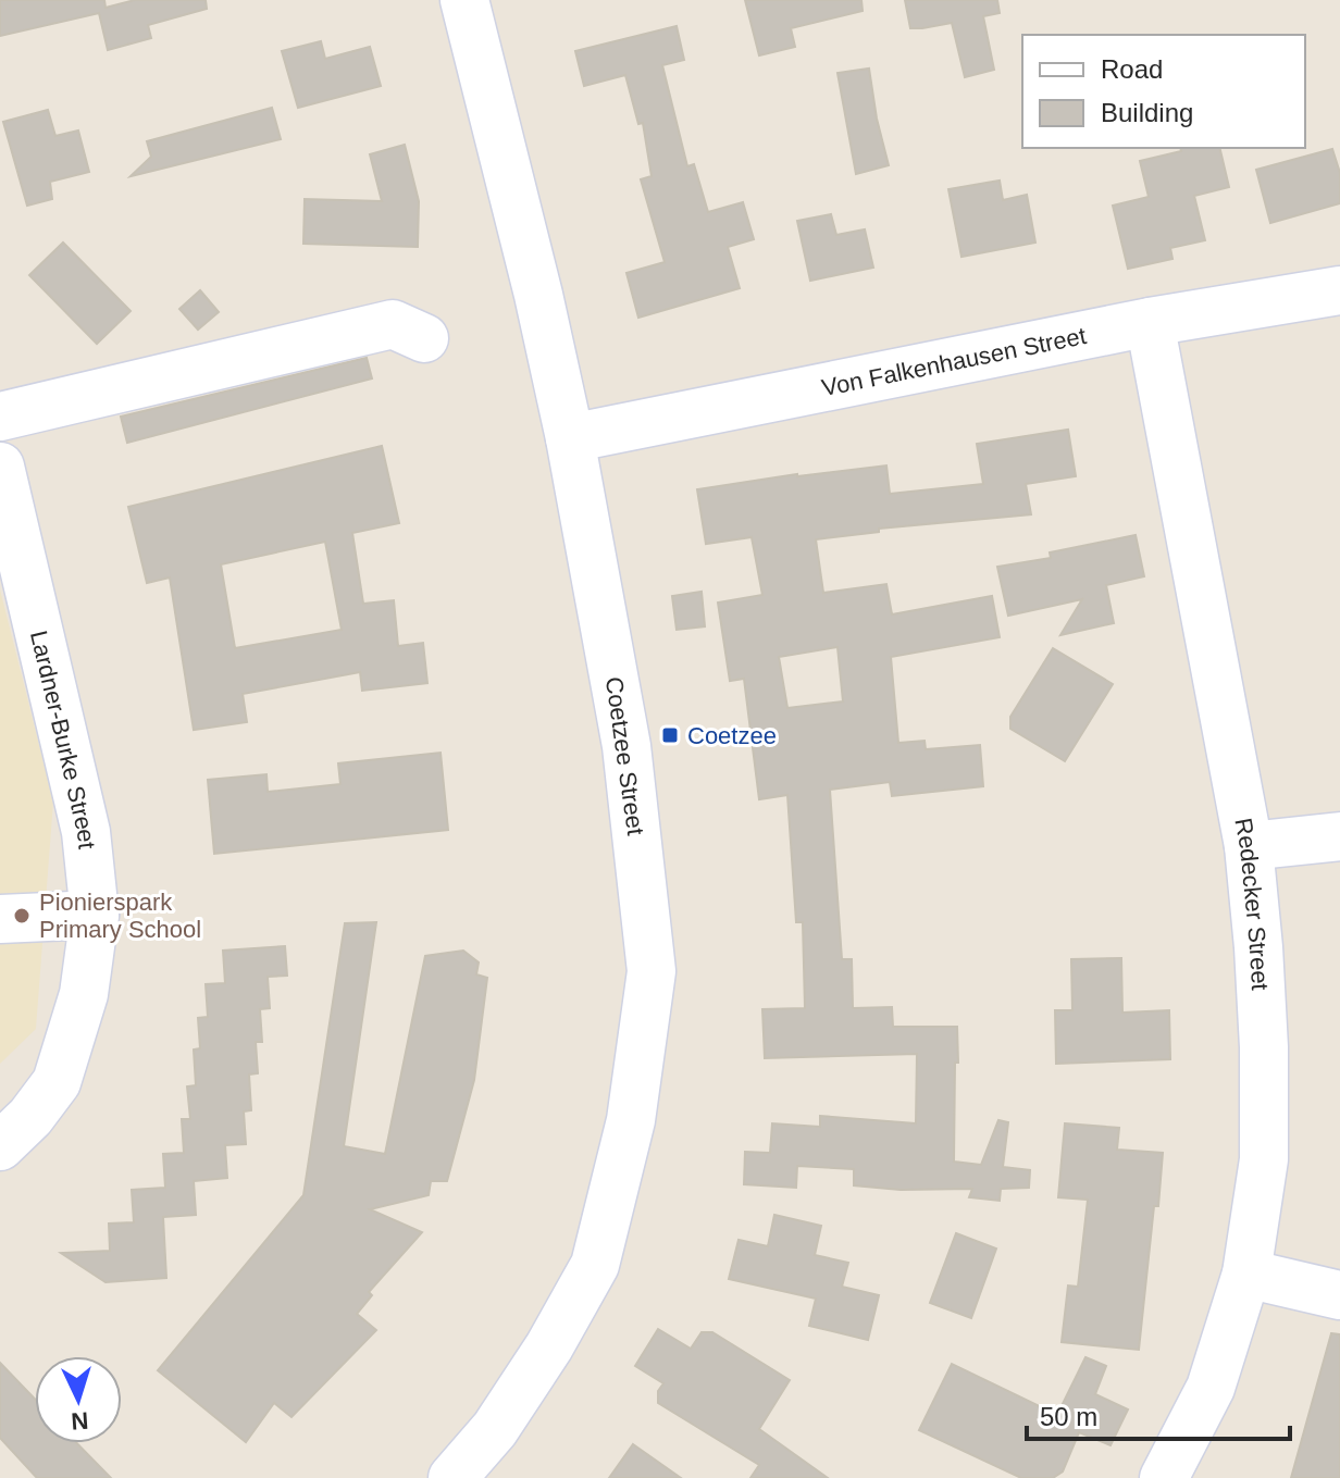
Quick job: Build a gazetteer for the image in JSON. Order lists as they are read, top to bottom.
{
  "streets": {
    "street": [
      "Von Falkenhausen Street",
      "Lardner-Burke Street",
      "Coetzee Street",
      "Redecker Street"
    ]
  },
  "crossings": [
    ["Von Falkenhausen Street", "Coetzee Street"],
    ["Von Falkenhausen Street", "Redecker Street"]
  ],
  "places": {
    "transit": ["Coetzee"],
    "other": ["Pionierspark Primary School"]
  },
  "legend": ["Road", "Building"],
  "scale_bar": "50 m",
  "north": "bottom"
}
